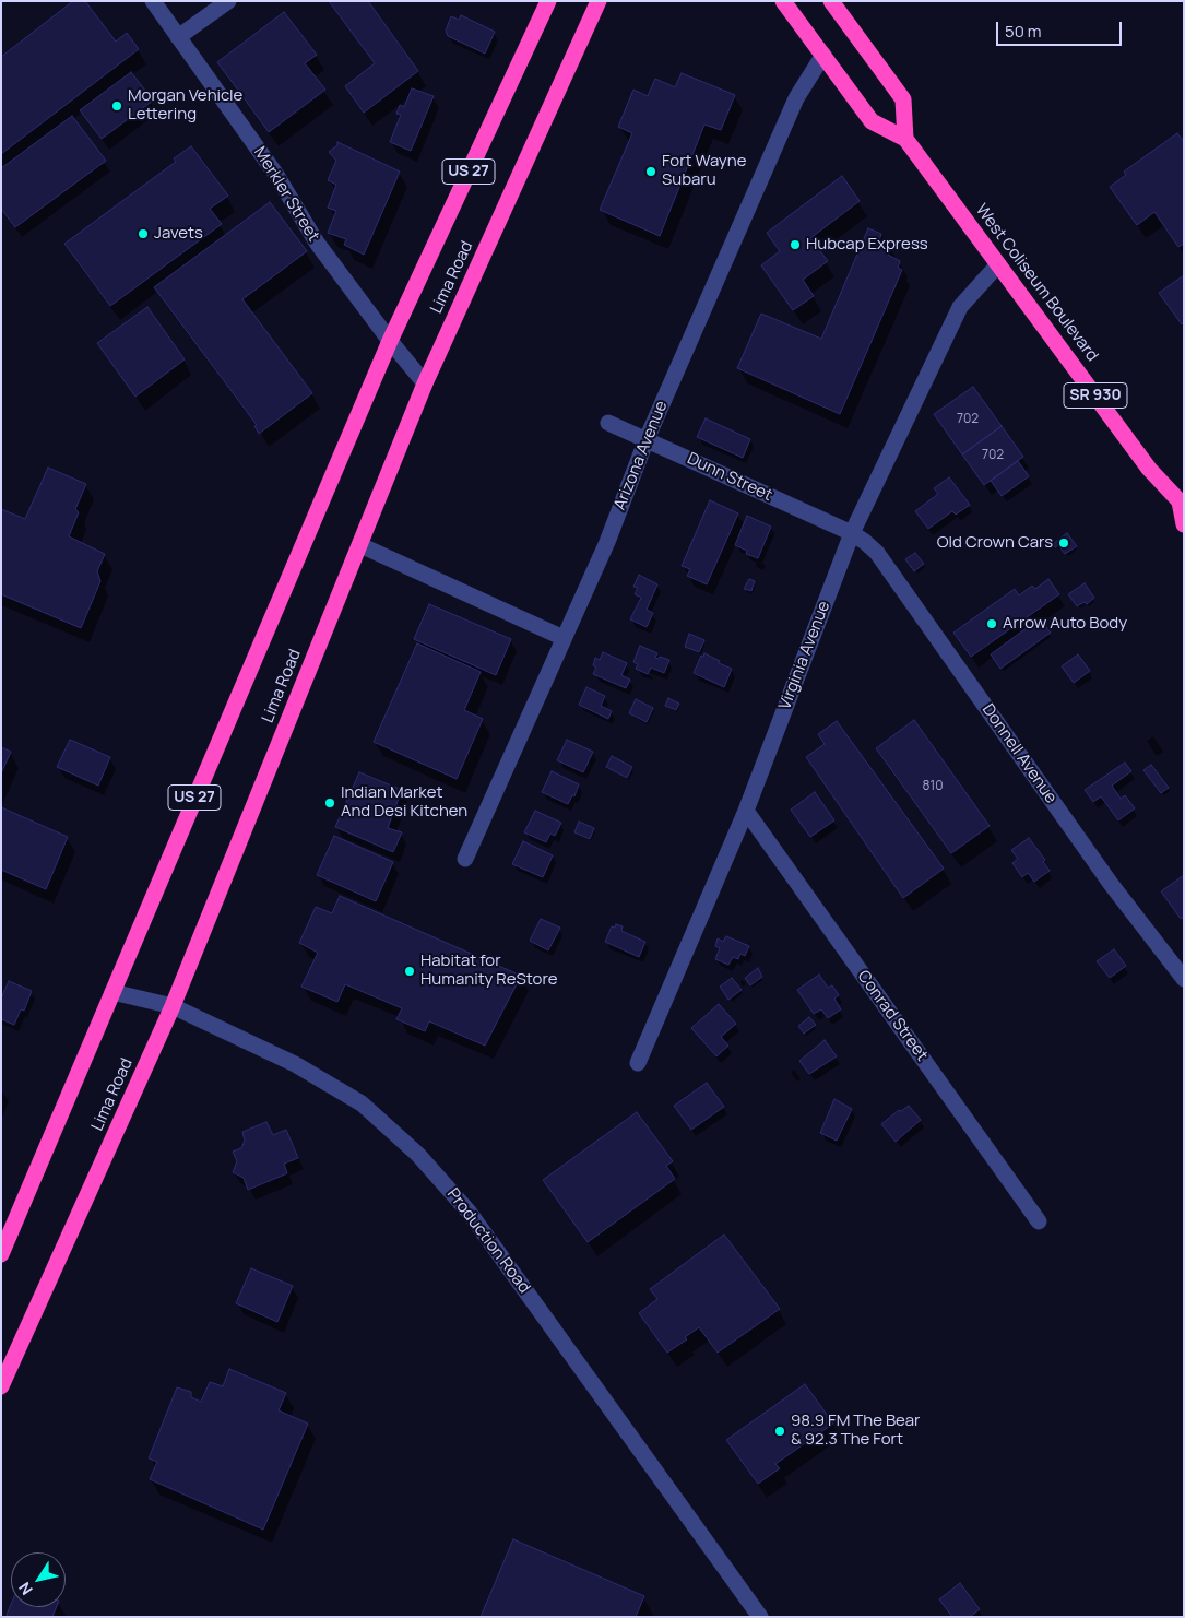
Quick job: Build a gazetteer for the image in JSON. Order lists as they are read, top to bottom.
{
  "streets": {
    "highway": [
      "US 27",
      "Lima Road",
      "West Coliseum Boulevard",
      "SR 930"
    ],
    "street": [
      "Merkler Street",
      "Arizona Avenue",
      "Dunn Street",
      "Virginia Avenue",
      "Donnell Avenue",
      "Conrad Street",
      "Production Road"
    ]
  },
  "crossings": [
    ["Merkler Street", "Lima Road"],
    ["Lima Road", "Production Road"],
    ["West Coliseum Boulevard", "Arizona Avenue"],
    ["West Coliseum Boulevard", "Virginia Avenue"],
    ["Arizona Avenue", "Dunn Street"],
    ["Dunn Street", "Virginia Avenue"],
    ["Dunn Street", "Donnell Avenue"],
    ["Virginia Avenue", "Donnell Avenue"],
    ["Virginia Avenue", "Conrad Street"]
  ],
  "places": [
    "Morgan Vehicle Lettering",
    "Fort Wayne Subaru",
    "Javets",
    "Hubcap Express",
    "Old Crown Cars",
    "Arrow Auto Body",
    "Indian Market And Desi Kitchen",
    "Habitat for Humanity ReStore",
    "98.9 FM The Bear & 92.3 The Fort"
  ],
  "house_numbers": ["702", "702", "810"],
  "scale_bar": "50 m",
  "north": "bottom left"
}
